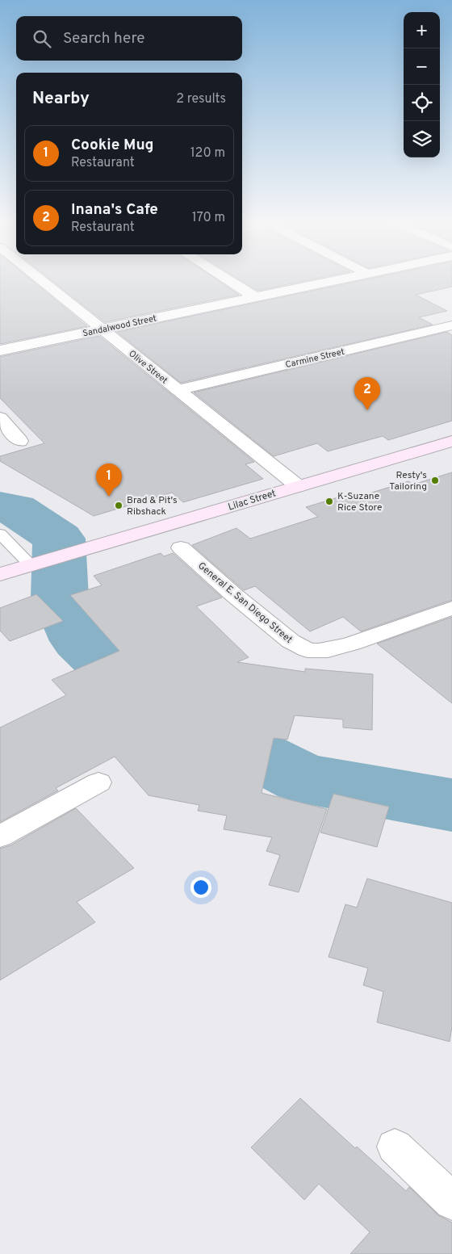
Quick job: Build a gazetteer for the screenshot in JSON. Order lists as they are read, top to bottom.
{
  "streets": {
    "main road": ["Lilac Street"],
    "street": [
      "Sandalwood Street",
      "Carmine Street",
      "Olive Street",
      "General E. San Diego Street"
    ]
  },
  "crossings": [
    ["Sandalwood Street", "Olive Street"],
    ["Carmine Street", "Olive Street"],
    ["Olive Street", "Lilac Street"]
  ],
  "places": ["Resty's Tailoring", "K-Suzane Rice Store", "Brad & Pit's Ribshack"],
  "page": {
    "map_buttons": ["+", "−"],
    "search": "Search here",
    "heading": ["Nearby", "2 results"],
    "list": [
      {
        "mark": "1",
        "name": "Cookie Mug",
        "note": "Restaurant",
        "value": "120 m"
      },
      {
        "mark": "2",
        "name": "Inana's Cafe",
        "note": "Restaurant",
        "value": "170 m"
      }
    ],
    "pins": ["2", "1"]
  }
}
